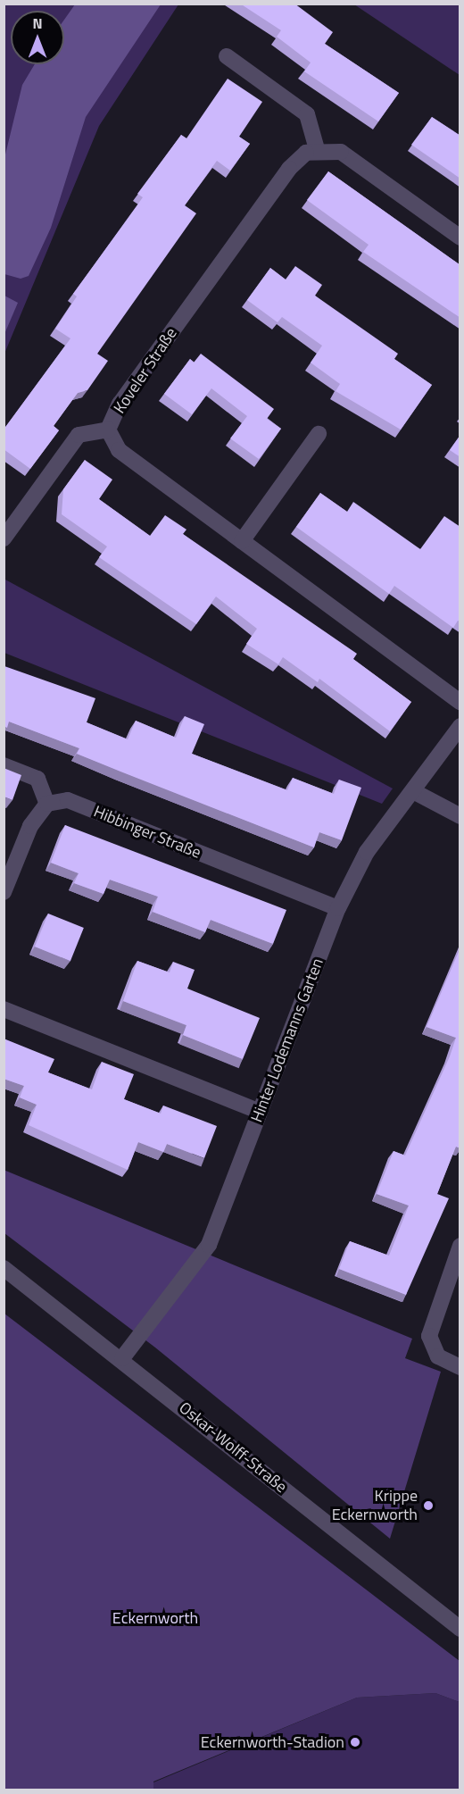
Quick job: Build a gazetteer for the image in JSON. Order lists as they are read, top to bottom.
{
  "streets": {
    "street": [
      "Koveler Straße",
      "Hibbinger Straße",
      "Hinter Lodemanns Garten",
      "Oskar-Wolff-Straße"
    ]
  },
  "crossings": [
    ["Hibbinger Straße", "Hinter Lodemanns Garten"],
    ["Hinter Lodemanns Garten", "Oskar-Wolff-Straße"]
  ],
  "parks": ["Eckernworth"],
  "places": ["Krippe Eckernworth", "Eckernworth-Stadion"],
  "north": "top"
}
